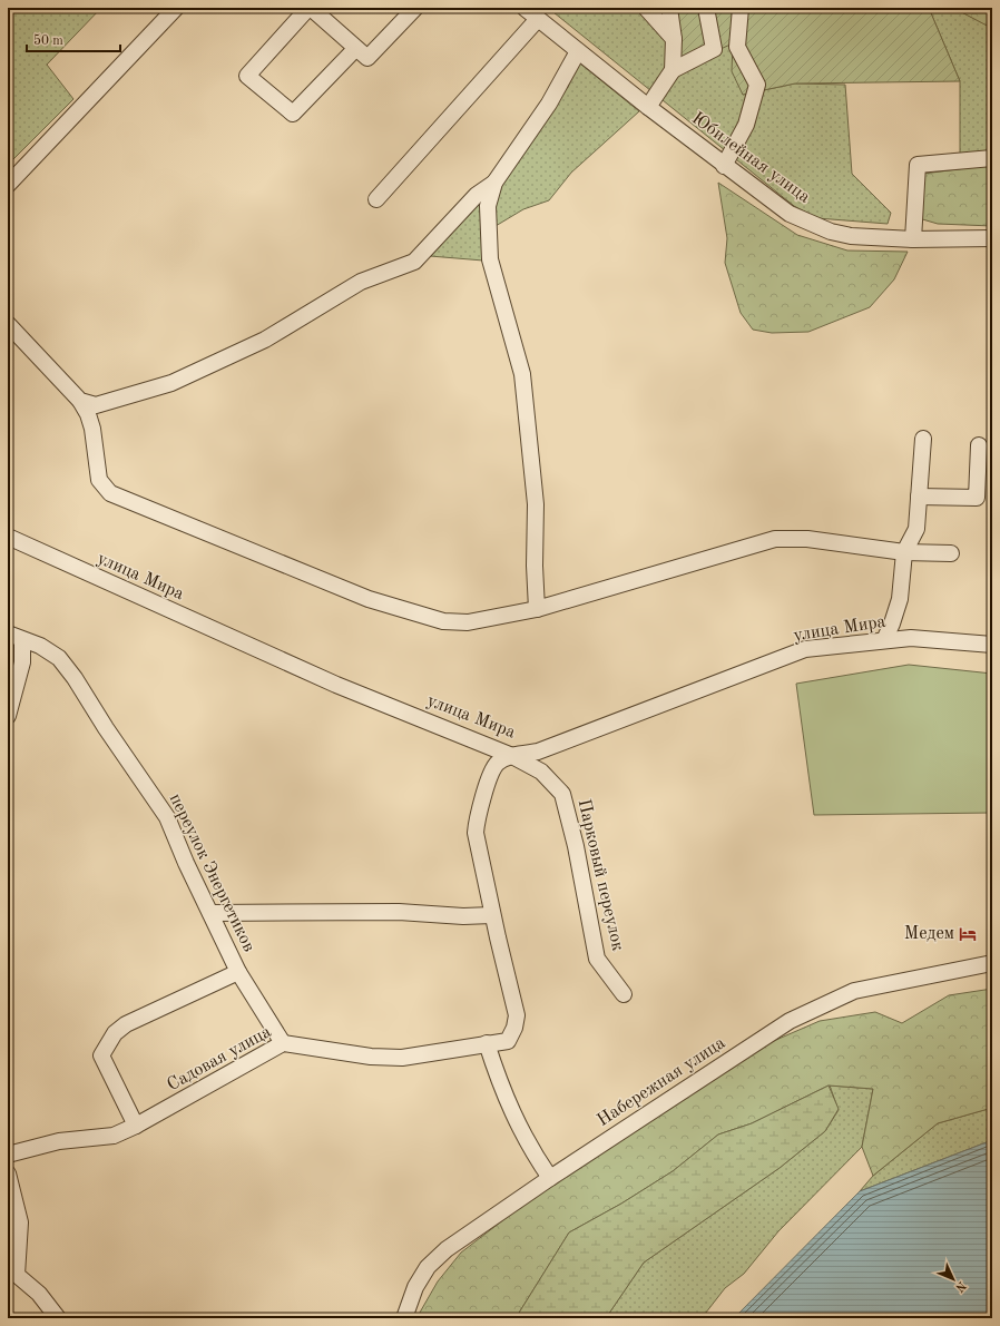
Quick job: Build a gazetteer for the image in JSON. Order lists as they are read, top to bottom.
{
  "streets": {
    "street": [
      "Юбилейная улица",
      "улица Мира",
      "переулок Энергетиков",
      "Парковый переулок",
      "Садовая улица",
      "Набережная улица"
    ]
  },
  "crossings": [
    ["улица Мира", "Парковый переулок"],
    ["переулок Энергетиков", "Садовая улица"]
  ],
  "places": {
    "hotel": ["Медем"]
  },
  "scale_bar": "50 m",
  "north": "bottom right"
}
